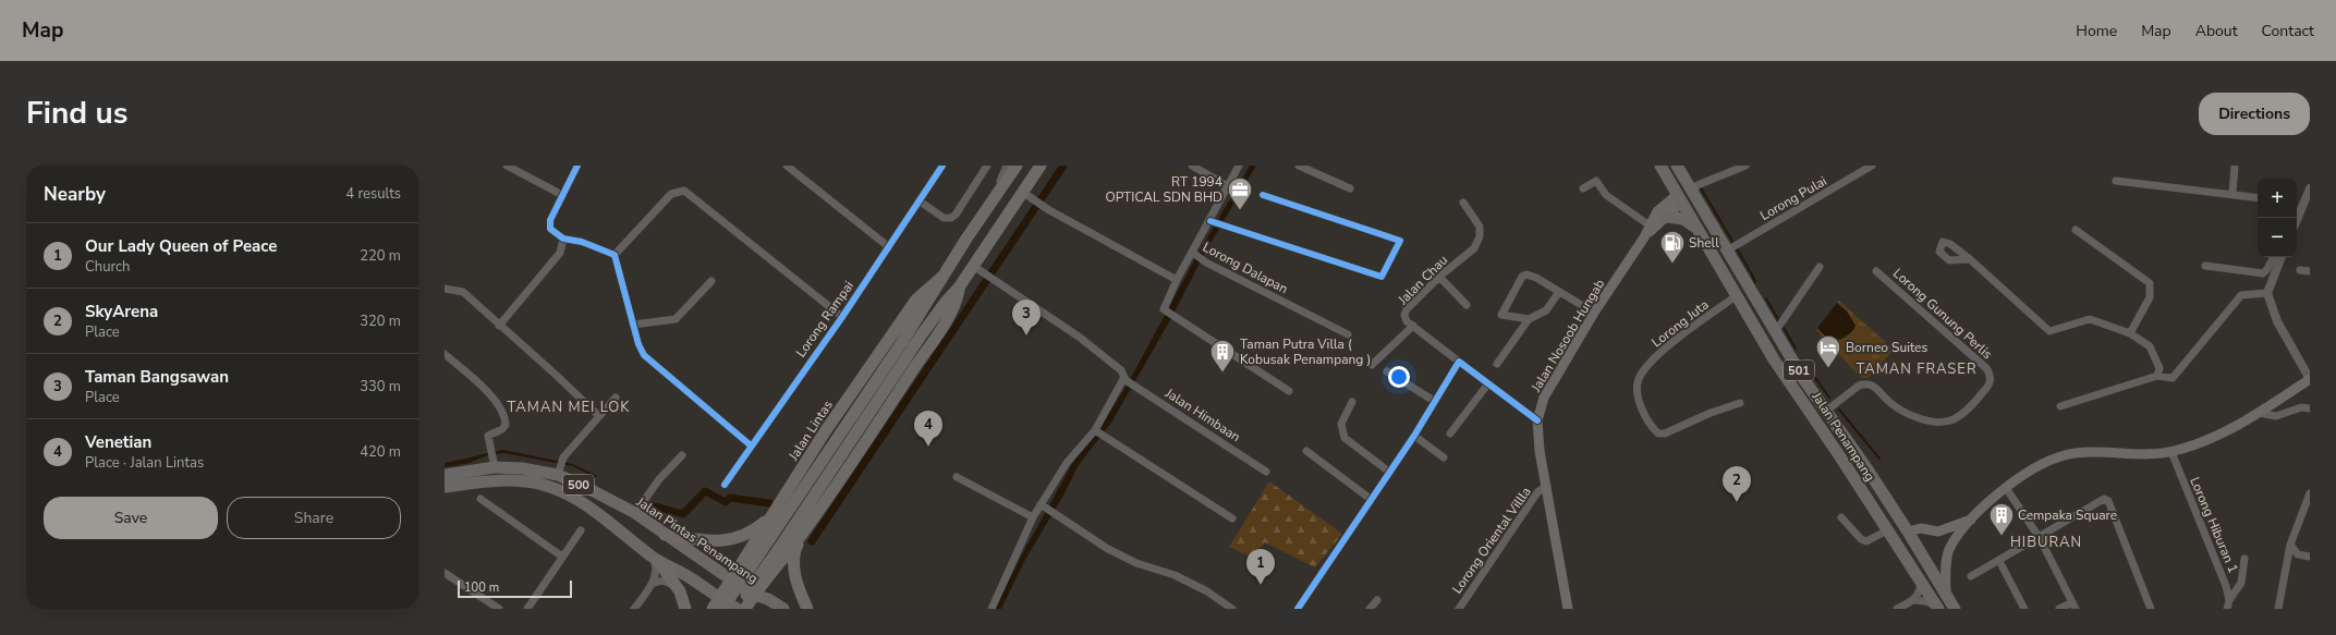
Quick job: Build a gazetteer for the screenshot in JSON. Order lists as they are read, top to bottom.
{
  "streets": {
    "highway": ["Jalan Lintas"],
    "main road": [
      "Jalan Nosoob Hungab",
      "501",
      "Jalan Penampang",
      "500",
      "Jalan Pintas Penampang"
    ],
    "street": [
      "Lorong Pulai",
      "Lorong Dalapan",
      "Jalan Chau",
      "Lorong Gunung Perlis",
      "Lorong Rampai",
      "Lorong Juta",
      "Jalan Himbaan",
      "Lorong Hiburan 1",
      "Lorong Oriental Villla"
    ]
  },
  "crossings": [
    ["Lorong Pulai", "Jalan Penampang"],
    ["Jalan Chau", "Jalan Nosoob Hungab"],
    ["Lorong Gunung Perlis", "Jalan Penampang"],
    ["Lorong Juta", "Jalan Penampang"],
    ["Jalan Nosoob Hungab", "Jalan Penampang"],
    ["Jalan Nosoob Hungab", "Lorong Oriental Villla"],
    ["Jalan Lintas", "Jalan Pintas Penampang"]
  ],
  "districts": ["TAMAN FRASER", "TAMAN MEI LOK", "HIBURAN"],
  "places": {
    "office": ["RT 1994 OPTICAL SDN BHD"],
    "fuel station": ["Shell"],
    "hotel": ["Borneo Suites"],
    "building": ["Taman Putra Villa ( Kobusak Penampang )", "Cempaka Square"]
  },
  "scale_bar": "100 m",
  "page": {
    "header": "Map",
    "nav": [
      "Home",
      "Map",
      "About",
      "Contact"
    ],
    "title": "Find us",
    "buttons": [
      "Directions",
      ["Save", "Share"]
    ],
    "heading": ["Nearby", "4 results"],
    "map_buttons": ["+", "−"],
    "list": [
      {
        "mark": "1",
        "name": "Our Lady Queen of Peace",
        "note": "Church",
        "value": "220 m"
      },
      {
        "mark": "2",
        "name": "SkyArena",
        "note": "Place",
        "value": "320 m"
      },
      {
        "mark": "3",
        "name": "Taman Bangsawan",
        "note": "Place",
        "value": "330 m"
      },
      {
        "mark": "4",
        "name": "Venetian",
        "note": "Place · Jalan Lintas",
        "value": "420 m"
      }
    ],
    "pins": [
      "3",
      "4",
      "2",
      "1"
    ],
    "scale": "100 m"
  }
}
